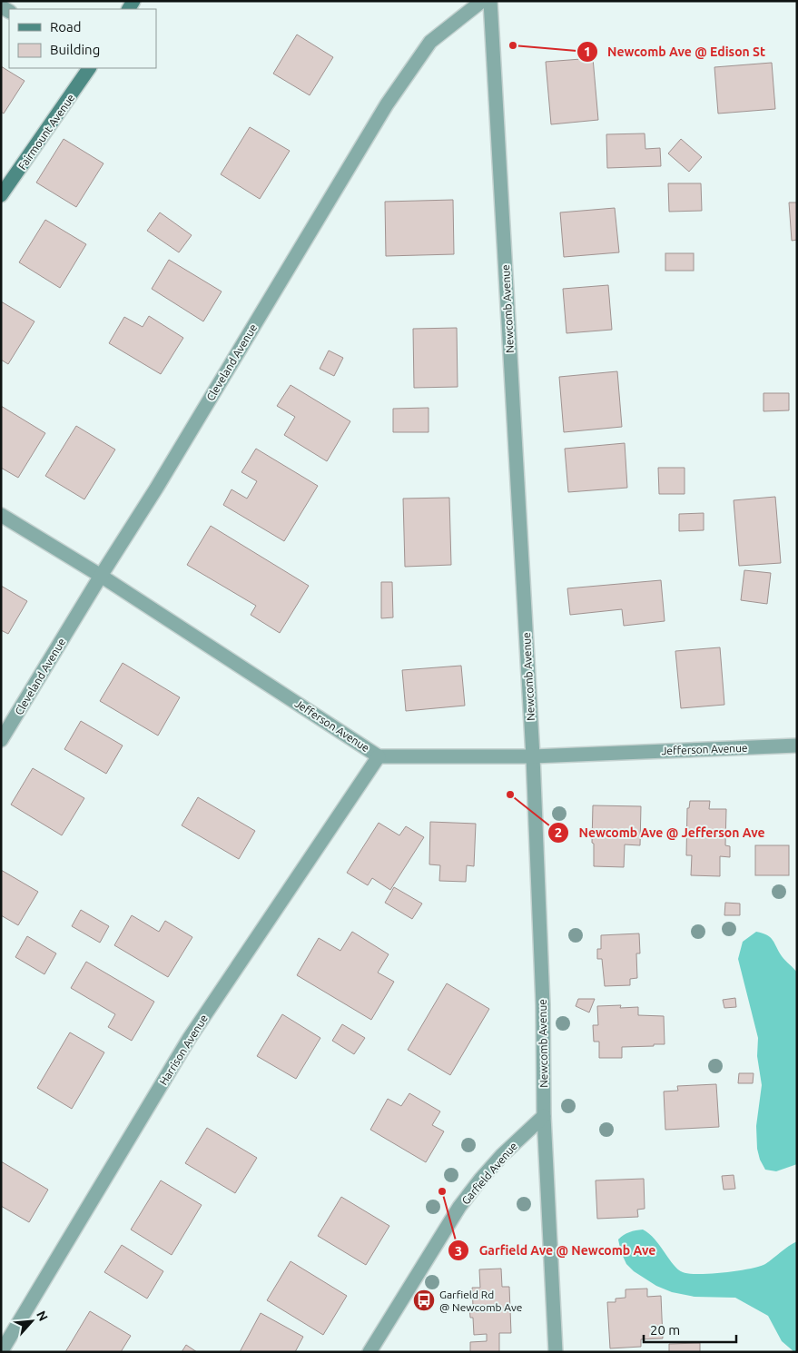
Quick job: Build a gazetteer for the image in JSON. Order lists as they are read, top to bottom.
{
  "streets": {
    "street": [
      "Fairmount Avenue",
      "Newcomb Avenue",
      "Cleveland Avenue",
      "Jefferson Avenue",
      "Harrison Avenue",
      "Garfield Avenue"
    ]
  },
  "crossings": [
    ["Newcomb Avenue", "Jefferson Avenue"],
    ["Newcomb Avenue", "Garfield Avenue"],
    ["Cleveland Avenue", "Jefferson Avenue"],
    ["Jefferson Avenue", "Harrison Avenue"]
  ],
  "places": {
    "other": ["Newcomb Ave @ Edison St", "Newcomb Ave @ Jefferson Ave", "Garfield Ave @ Newcomb Ave"],
    "bus stop": ["Garfield Rd @ Newcomb Ave"]
  },
  "legend": ["Road", "Building"],
  "scale_bar": "20 m",
  "north": "top right"
}
